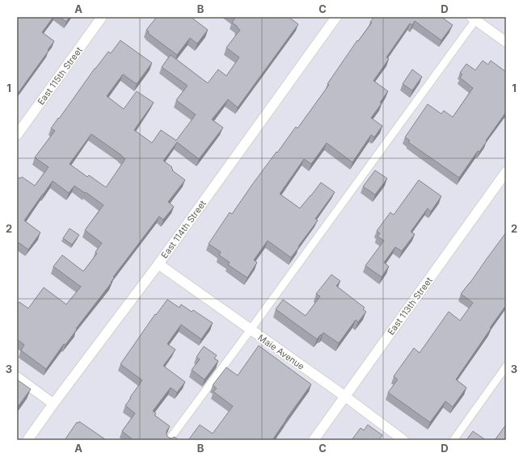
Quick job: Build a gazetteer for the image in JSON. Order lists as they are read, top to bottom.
{
  "streets": {
    "street": [
      "East 115th Street",
      "East 114th Street",
      "East 113th Street",
      "Maie Avenue"
    ]
  },
  "crossings": [
    ["East 114th Street", "Maie Avenue"],
    ["East 113th Street", "Maie Avenue"]
  ],
  "grid": {
    "columns": [
      "A",
      "B",
      "C",
      "D"
    ],
    "rows": ["1", "2", "3"]
  }
}
